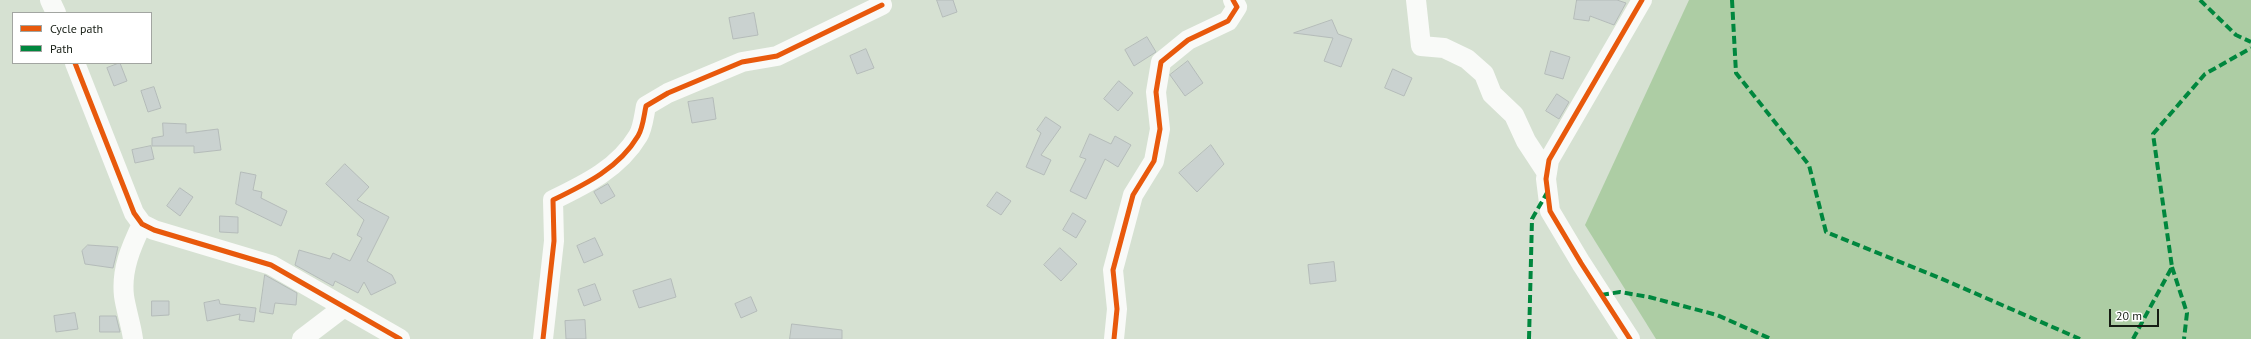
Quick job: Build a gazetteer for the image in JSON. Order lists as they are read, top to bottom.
{
  "legend": ["Cycle path", "Path"],
  "scale_bar": "20 m"
}
